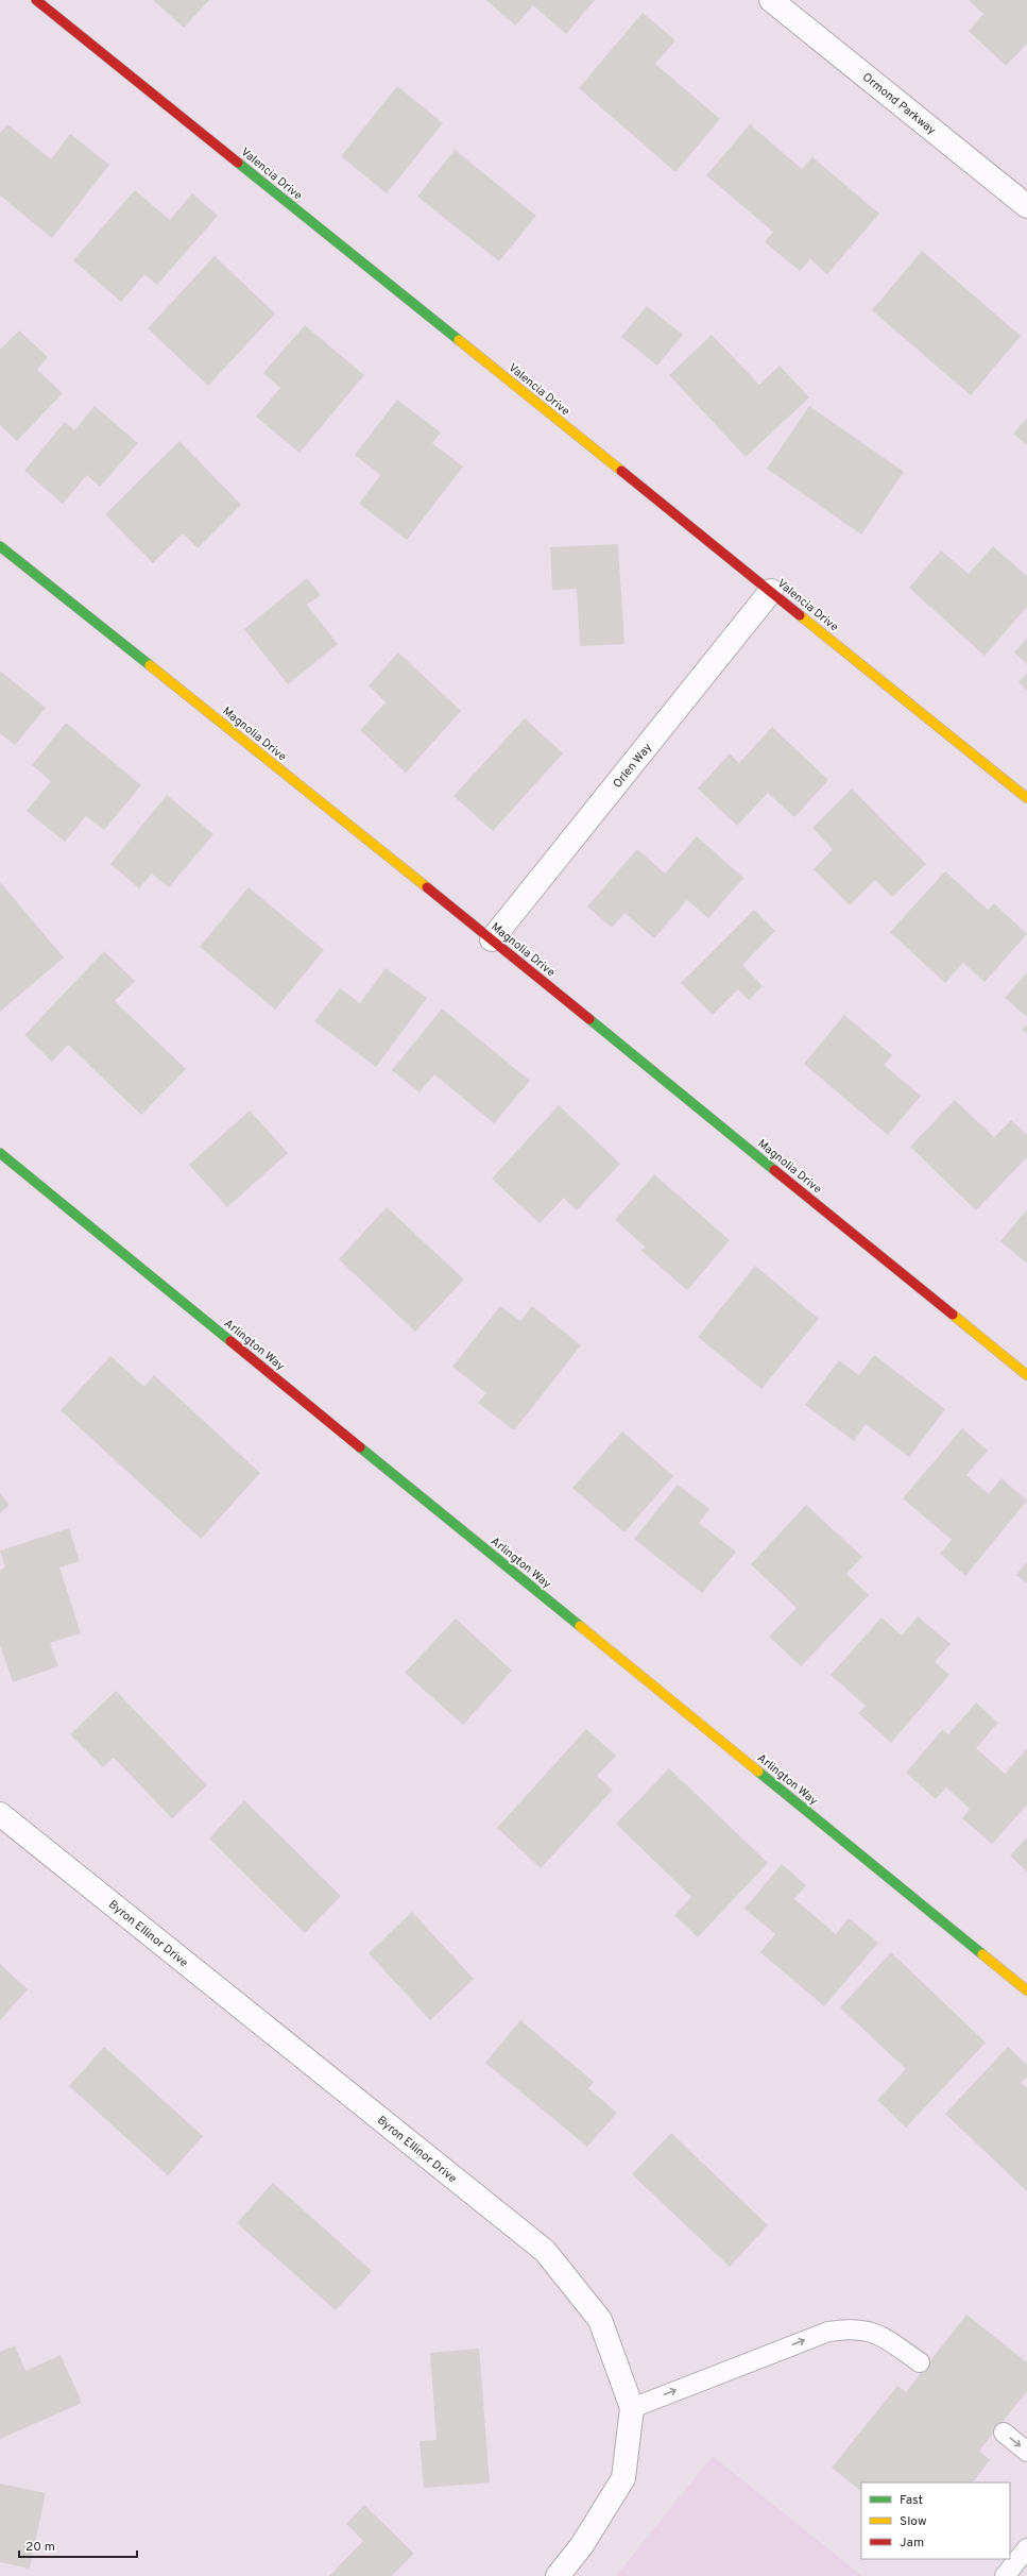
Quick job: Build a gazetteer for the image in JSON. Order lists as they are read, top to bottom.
{
  "streets": {
    "street": [
      "Ormond Parkway",
      "Valencia Drive",
      "Magnolia Drive",
      "Orlen Way",
      "Arlington Way",
      "Byron Ellinor Drive"
    ]
  },
  "crossings": [
    ["Valencia Drive", "Orlen Way"],
    ["Magnolia Drive", "Orlen Way"]
  ],
  "legend": ["Fast", "Slow", "Jam"],
  "scale_bar": "20 m"
}
